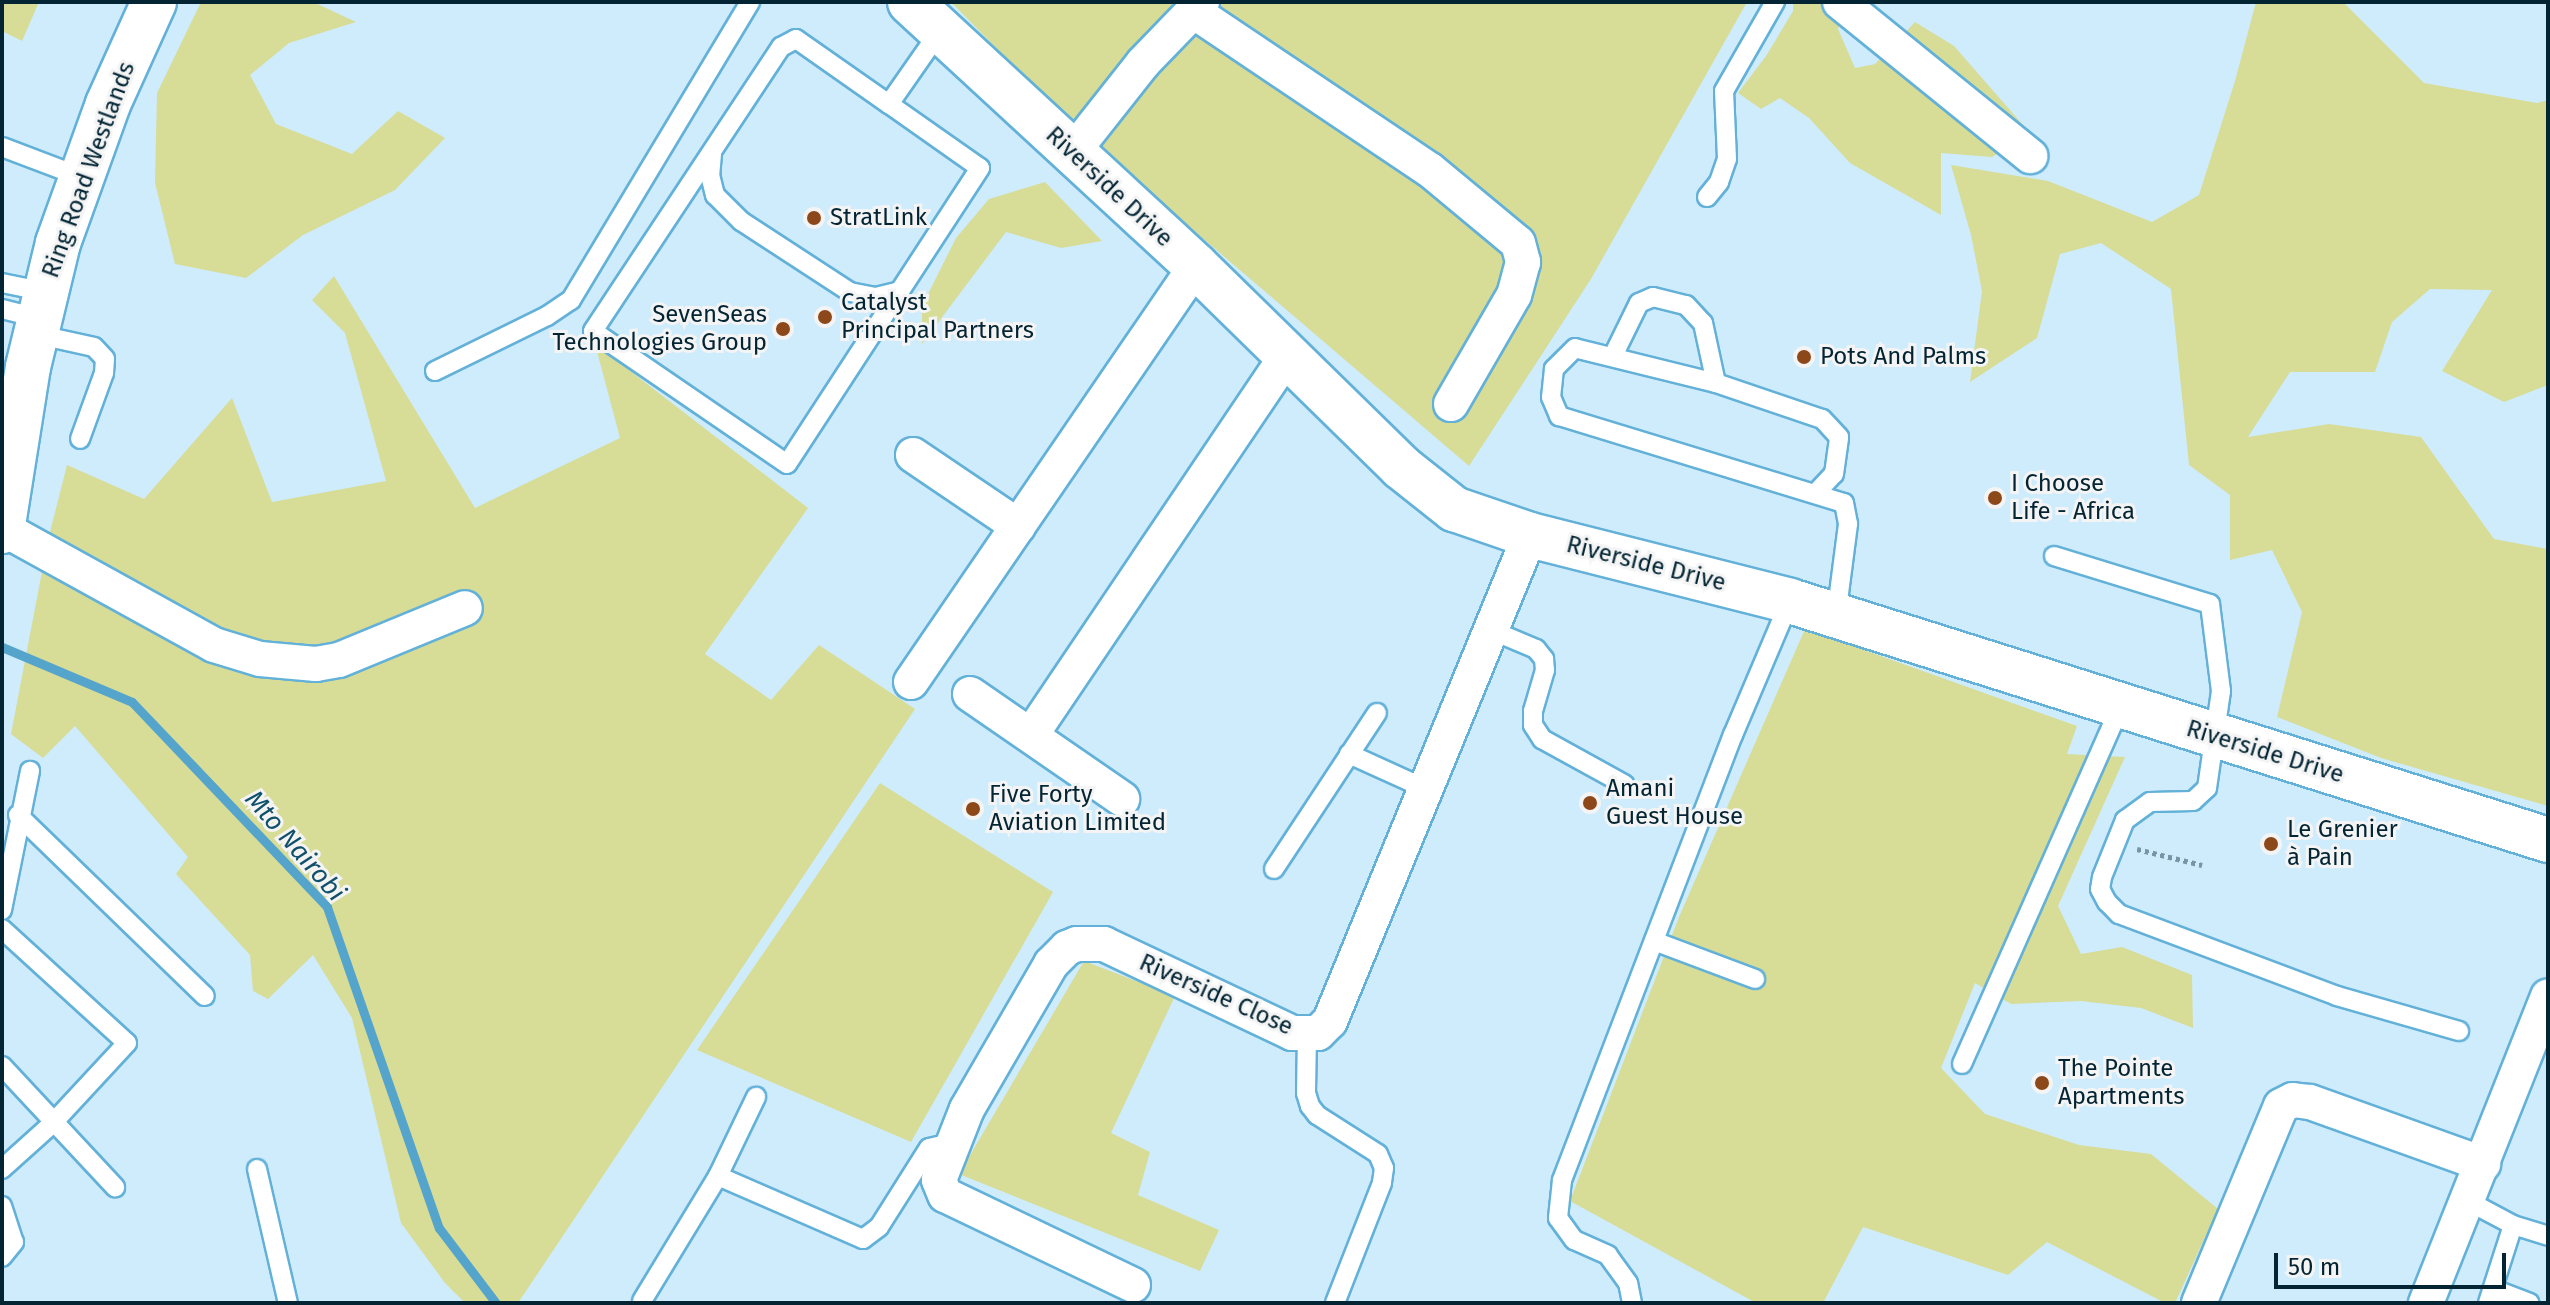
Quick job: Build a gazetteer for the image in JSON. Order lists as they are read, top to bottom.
{
  "streets": {
    "street": ["Ring Road Westlands", "Riverside Drive", "Riverside Close"]
  },
  "crossings": [
    ["Riverside Drive", "Riverside Close"]
  ],
  "water": ["Mto Nairobi"],
  "places": [
    "StratLink",
    "Catalyst Principal Partners",
    "SevenSeas Technologies Group",
    "Pots And Palms",
    "I Choose Life - Africa",
    "Amani Guest House",
    "Five Forty Aviation Limited",
    "Le Grenier à Pain",
    "The Pointe Apartments"
  ],
  "scale_bar": "50 m"
}
